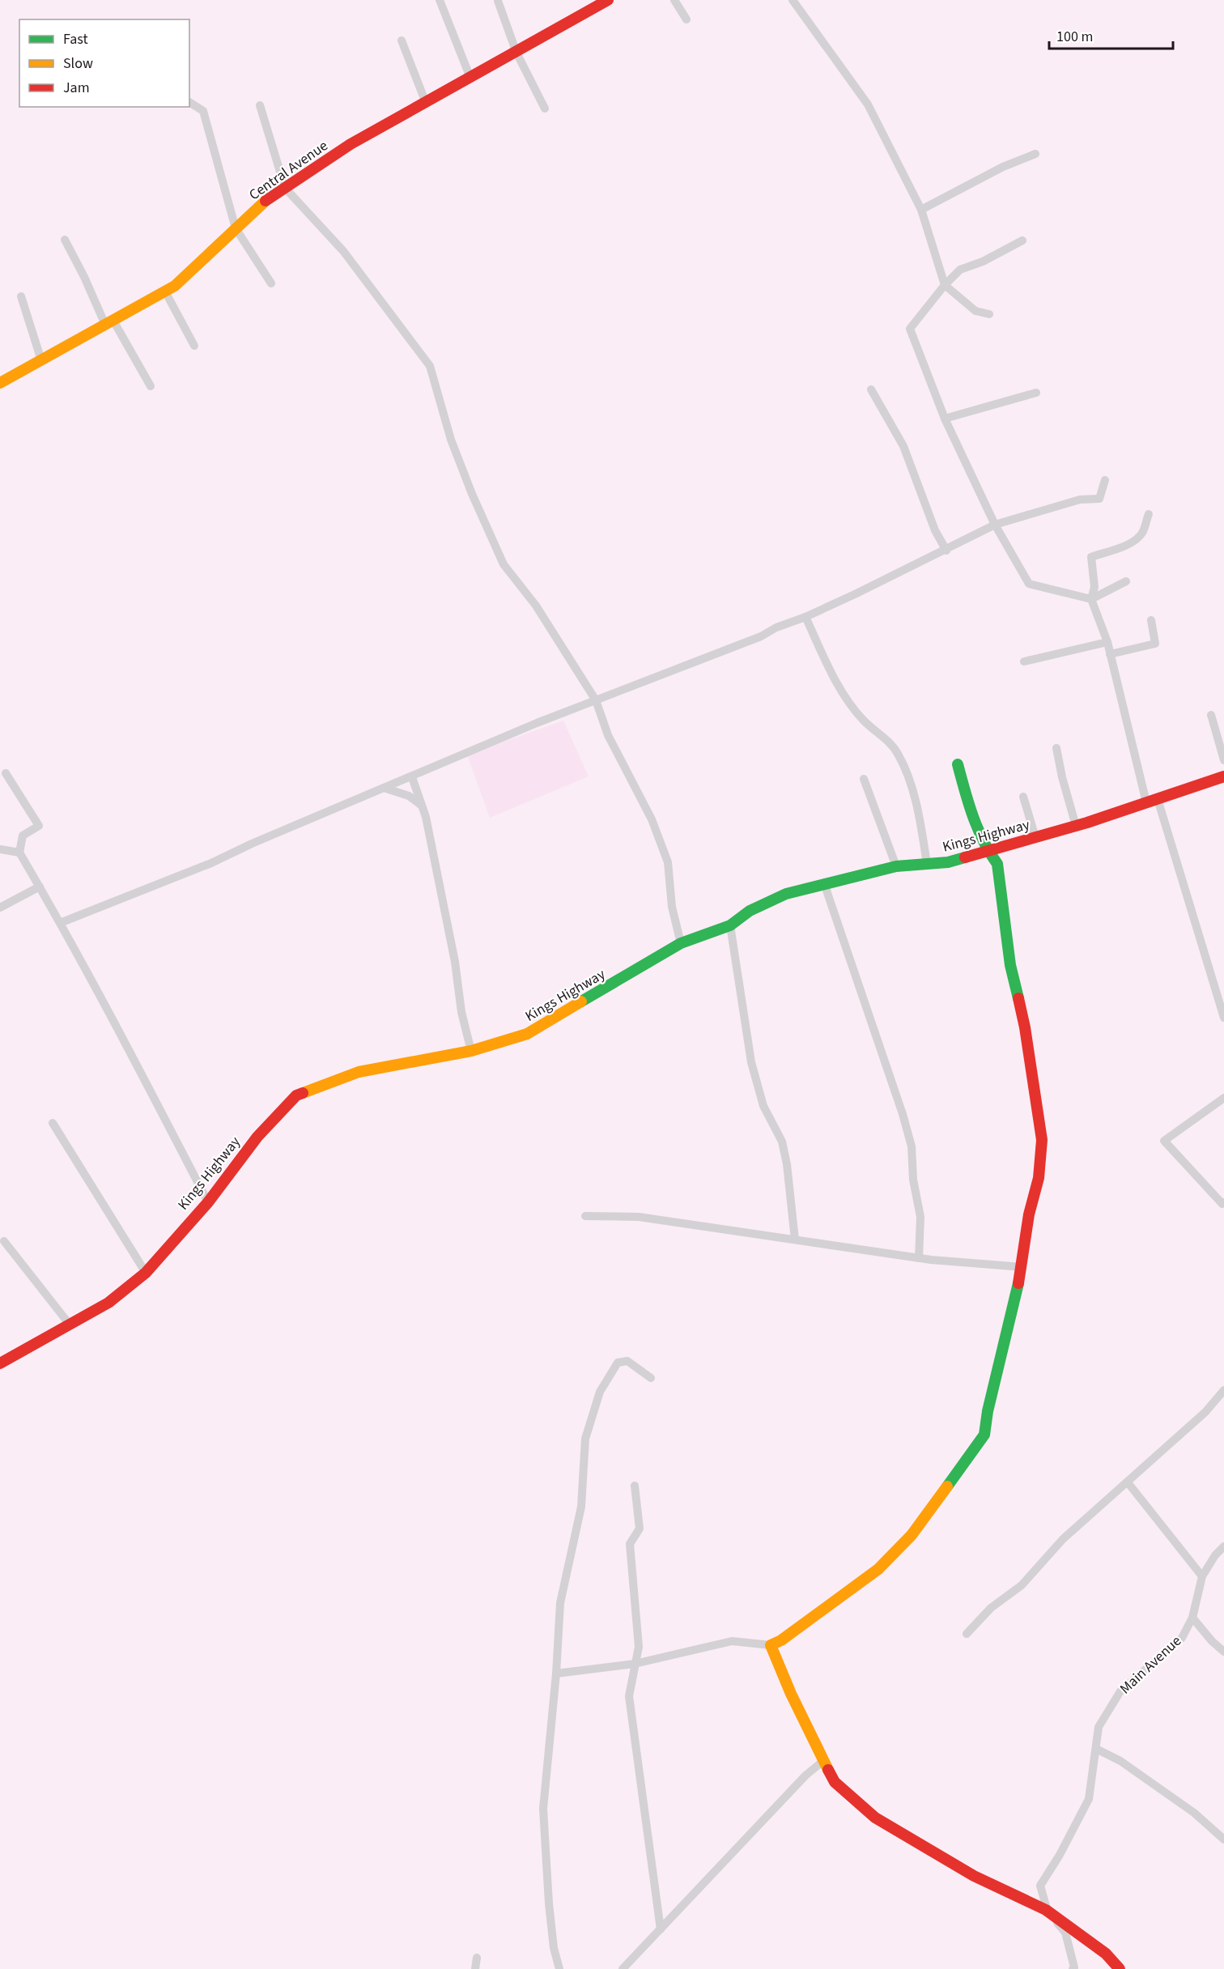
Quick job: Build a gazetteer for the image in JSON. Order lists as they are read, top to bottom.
{
  "streets": {
    "street": ["Central Avenue", "Kings Highway", "Main Avenue"]
  },
  "legend": ["Fast", "Slow", "Jam"],
  "scale_bar": "100 m"
}
